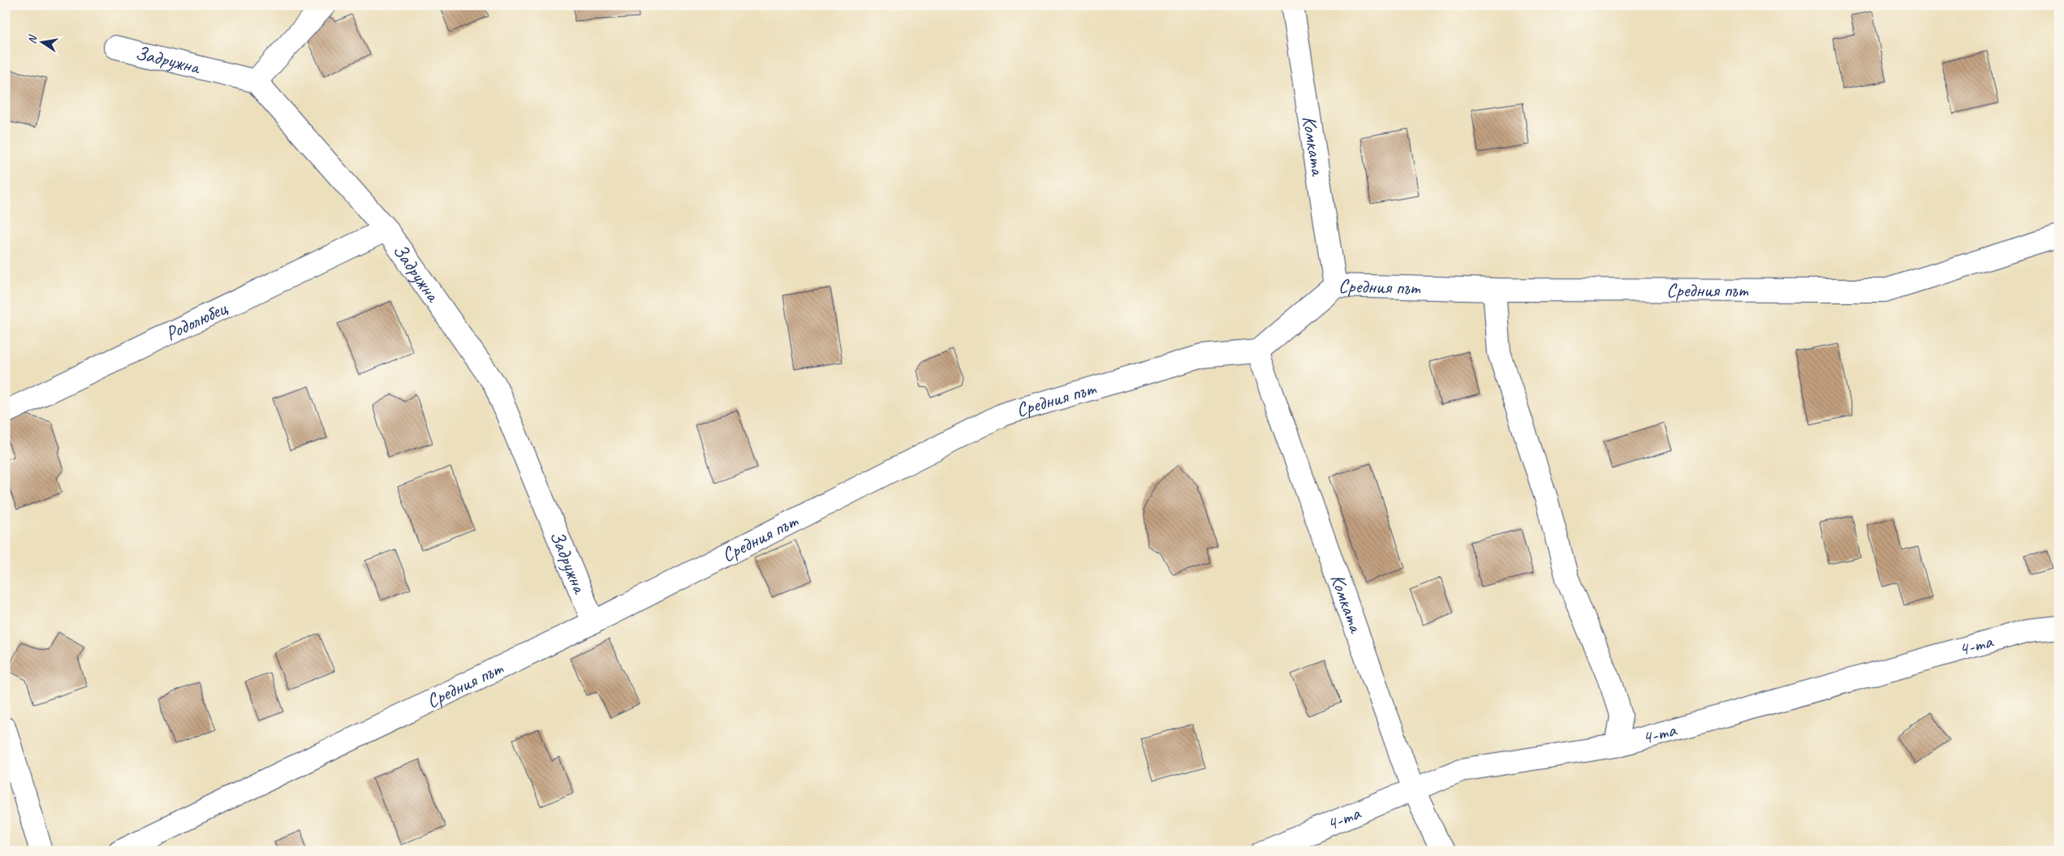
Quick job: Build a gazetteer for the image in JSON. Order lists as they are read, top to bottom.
{
  "streets": {
    "street": [
      "Задружна",
      "Комката",
      "Средния път",
      "Родолюбец",
      "4-та"
    ]
  },
  "crossings": [
    ["Задружна", "Средния път"],
    ["Задружна", "Родолюбец"],
    ["Комката", "Средния път"],
    ["Комката", "4-та"]
  ],
  "north": "left"
}
